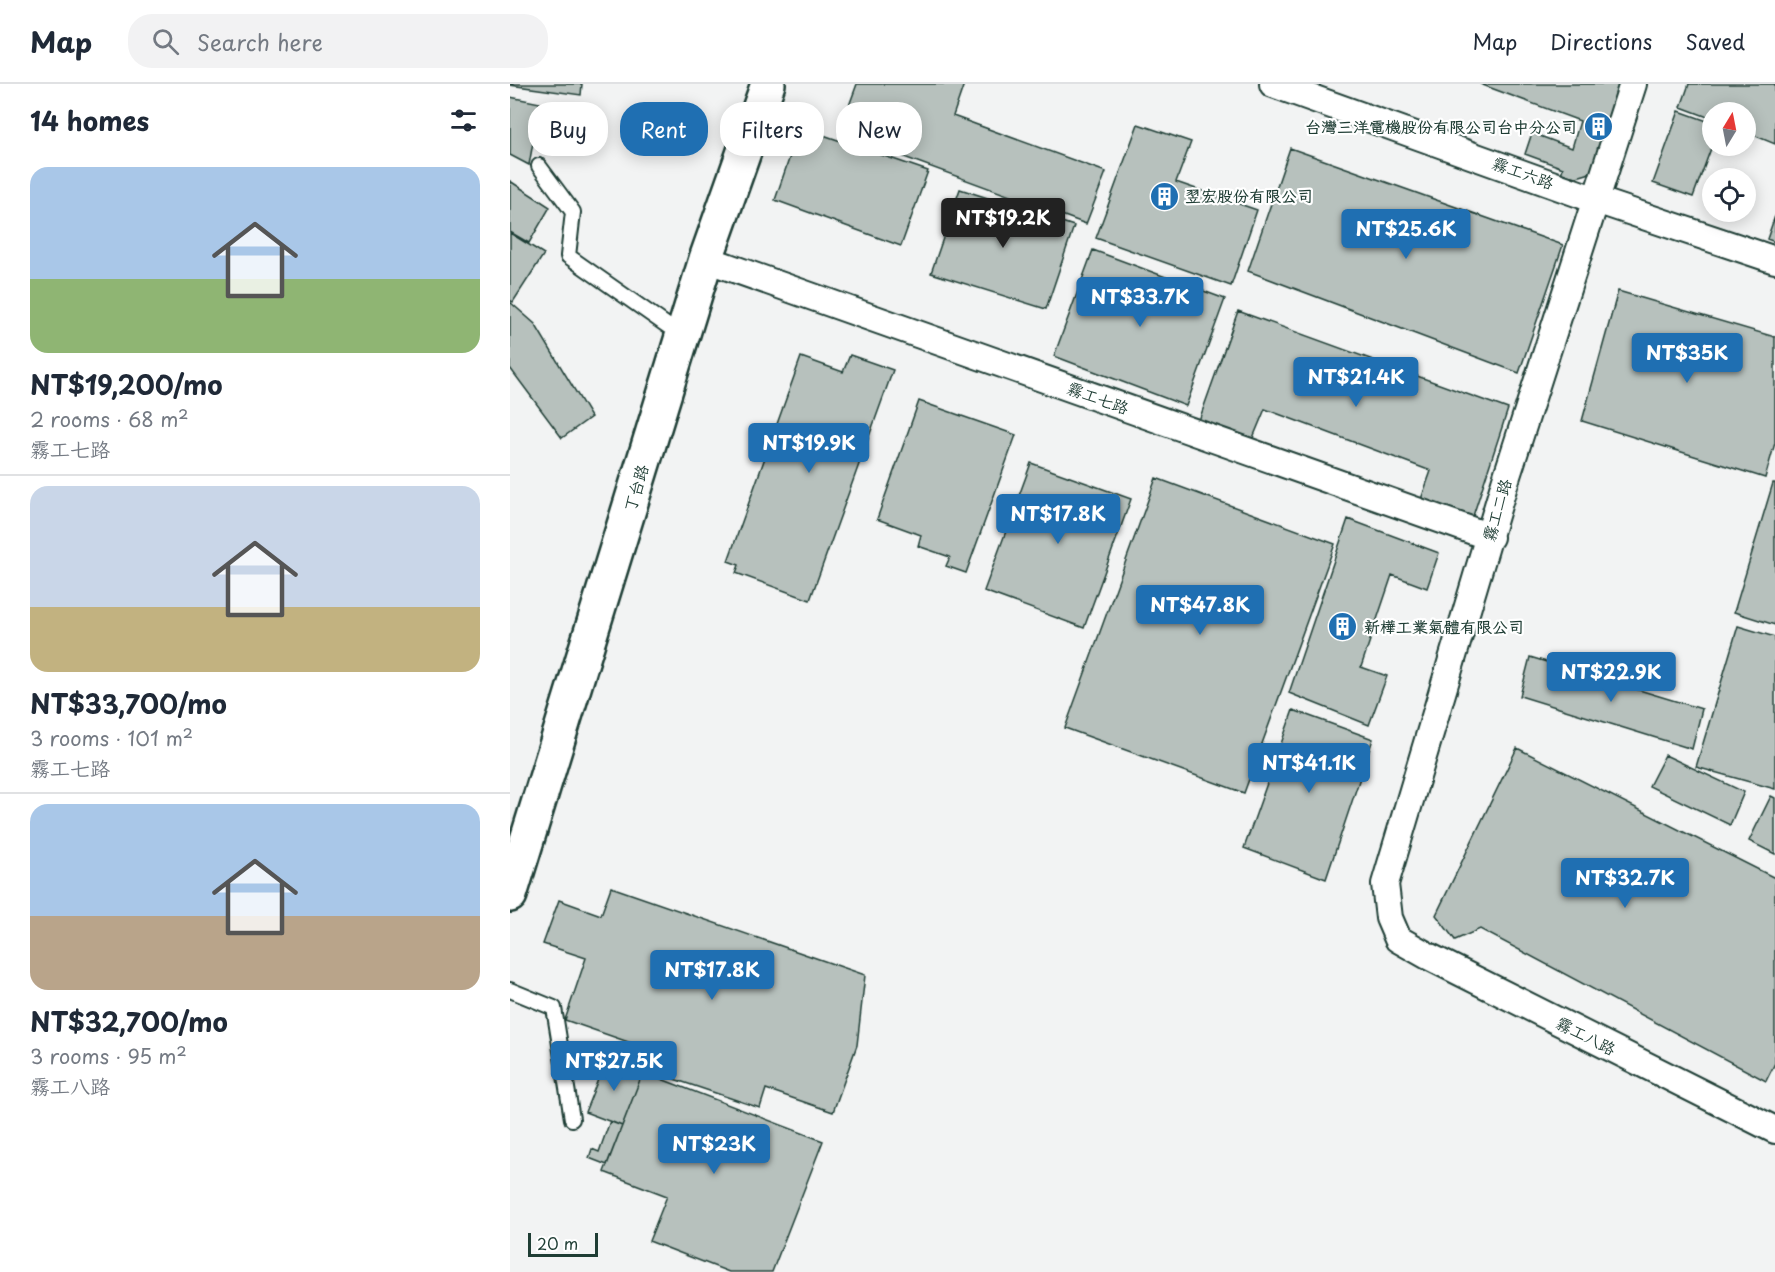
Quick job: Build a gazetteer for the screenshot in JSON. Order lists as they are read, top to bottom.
{
  "streets": {
    "street": [
      "霧工六路",
      "霧工七路",
      "丁台路",
      "霧工二路",
      "霧工八路"
    ]
  },
  "crossings": [
    ["霧工六路", "霧工二路"],
    ["霧工七路", "丁台路"],
    ["霧工七路", "霧工二路"],
    ["霧工二路", "霧工八路"]
  ],
  "places": {
    "building": ["台灣三洋電機股份有限公司台中分公司", "翌宏股份有限公司", "新樺工業氣體有限公司"]
  },
  "scale_bar": "20 m",
  "north": "top",
  "page": {
    "header": "Map",
    "search": "Search here",
    "nav": ["Map", "Directions", "Saved"],
    "heading": "14 homes",
    "chip": [
      "Buy",
      "Rent",
      "Filters",
      "New"
    ],
    "list": [
      {
        "name": "NT$19,200/mo",
        "note": "2 rooms · 68 m² · 霧工七路"
      },
      {
        "name": "NT$33,700/mo",
        "note": "3 rooms · 101 m² · 霧工七路"
      },
      {
        "name": "NT$32,700/mo",
        "note": "3 rooms · 95 m² · 霧工八路"
      }
    ],
    "price": [
      "NT$19.2K",
      "NT$25.6K",
      "NT$33.7K",
      "NT$35K",
      "NT$21.4K",
      "NT$19.9K",
      "NT$17.8K",
      "NT$47.8K",
      "NT$22.9K",
      "NT$41.1K",
      "NT$32.7K",
      "NT$17.8K",
      "NT$27.5K",
      "NT$23K"
    ],
    "scale": "20 m"
  }
}
